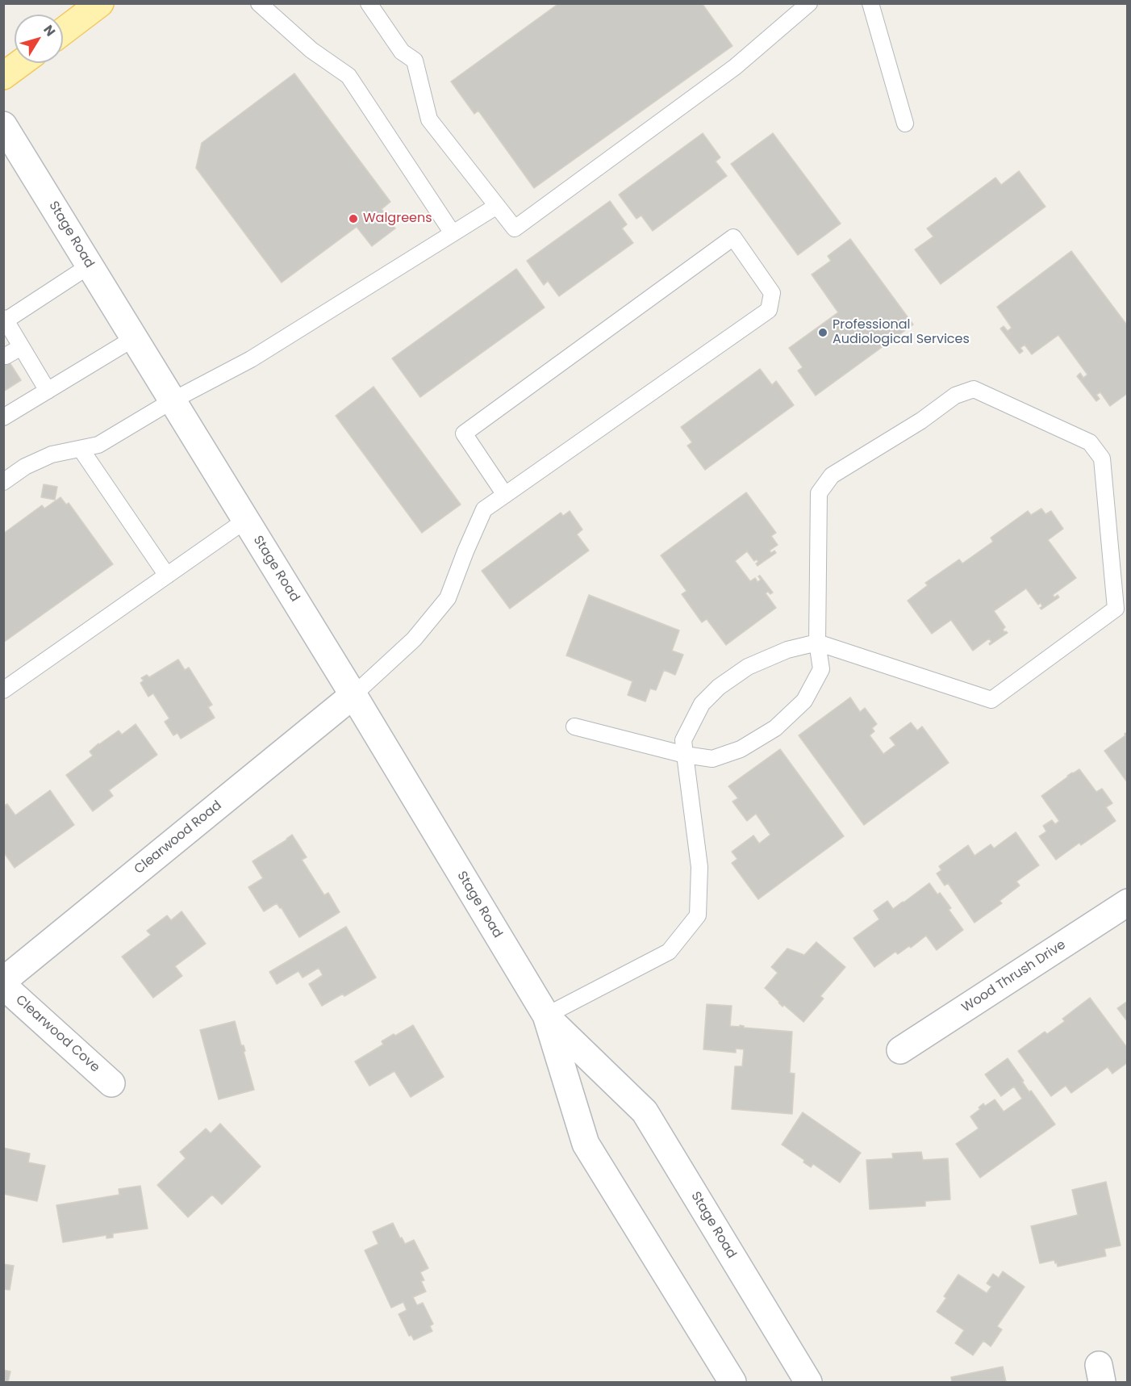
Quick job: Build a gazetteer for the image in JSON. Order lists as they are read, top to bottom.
{
  "streets": {
    "main road": [
      "Stage Road",
      "Clearwood Road",
      "Wood Thrush Drive",
      "Clearwood Cove"
    ]
  },
  "crossings": [
    ["Stage Road", "Clearwood Road"]
  ],
  "places": ["Walgreens", "Professional Audiological Services"],
  "north": "top right"
}
